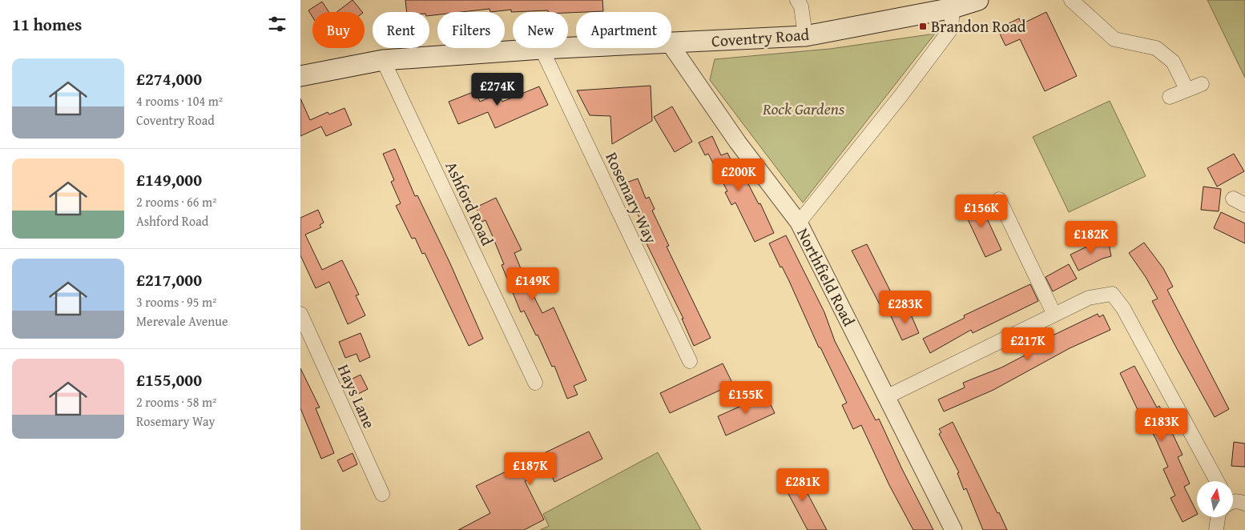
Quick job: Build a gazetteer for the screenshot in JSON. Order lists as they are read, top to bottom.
{
  "streets": {
    "main road": ["Coventry Road"],
    "street": [
      "Rosemary Way",
      "Ashford Road",
      "Northfield Road",
      "Hays Lane"
    ]
  },
  "crossings": [
    ["Coventry Road", "Rosemary Way"],
    ["Coventry Road", "Ashford Road"]
  ],
  "parks": ["Rock Gardens"],
  "places": {
    "transit": ["Brandon Road"]
  },
  "north": "top",
  "page": {
    "heading": "11 homes",
    "chip": [
      "Buy",
      "Rent",
      "Filters",
      "New",
      "Apartment"
    ],
    "list": [
      {
        "name": "£274,000",
        "note": "4 rooms · 104 m² · Coventry Road"
      },
      {
        "name": "£149,000",
        "note": "2 rooms · 66 m² · Ashford Road"
      },
      {
        "name": "£217,000",
        "note": "3 rooms · 95 m² · Merevale Avenue"
      },
      {
        "name": "£155,000",
        "note": "2 rooms · 58 m² · Rosemary Way"
      }
    ],
    "price": [
      "£274K",
      "£200K",
      "£156K",
      "£182K",
      "£149K",
      "£283K",
      "£217K",
      "£155K",
      "£183K",
      "£187K",
      "£281K"
    ]
  }
}
